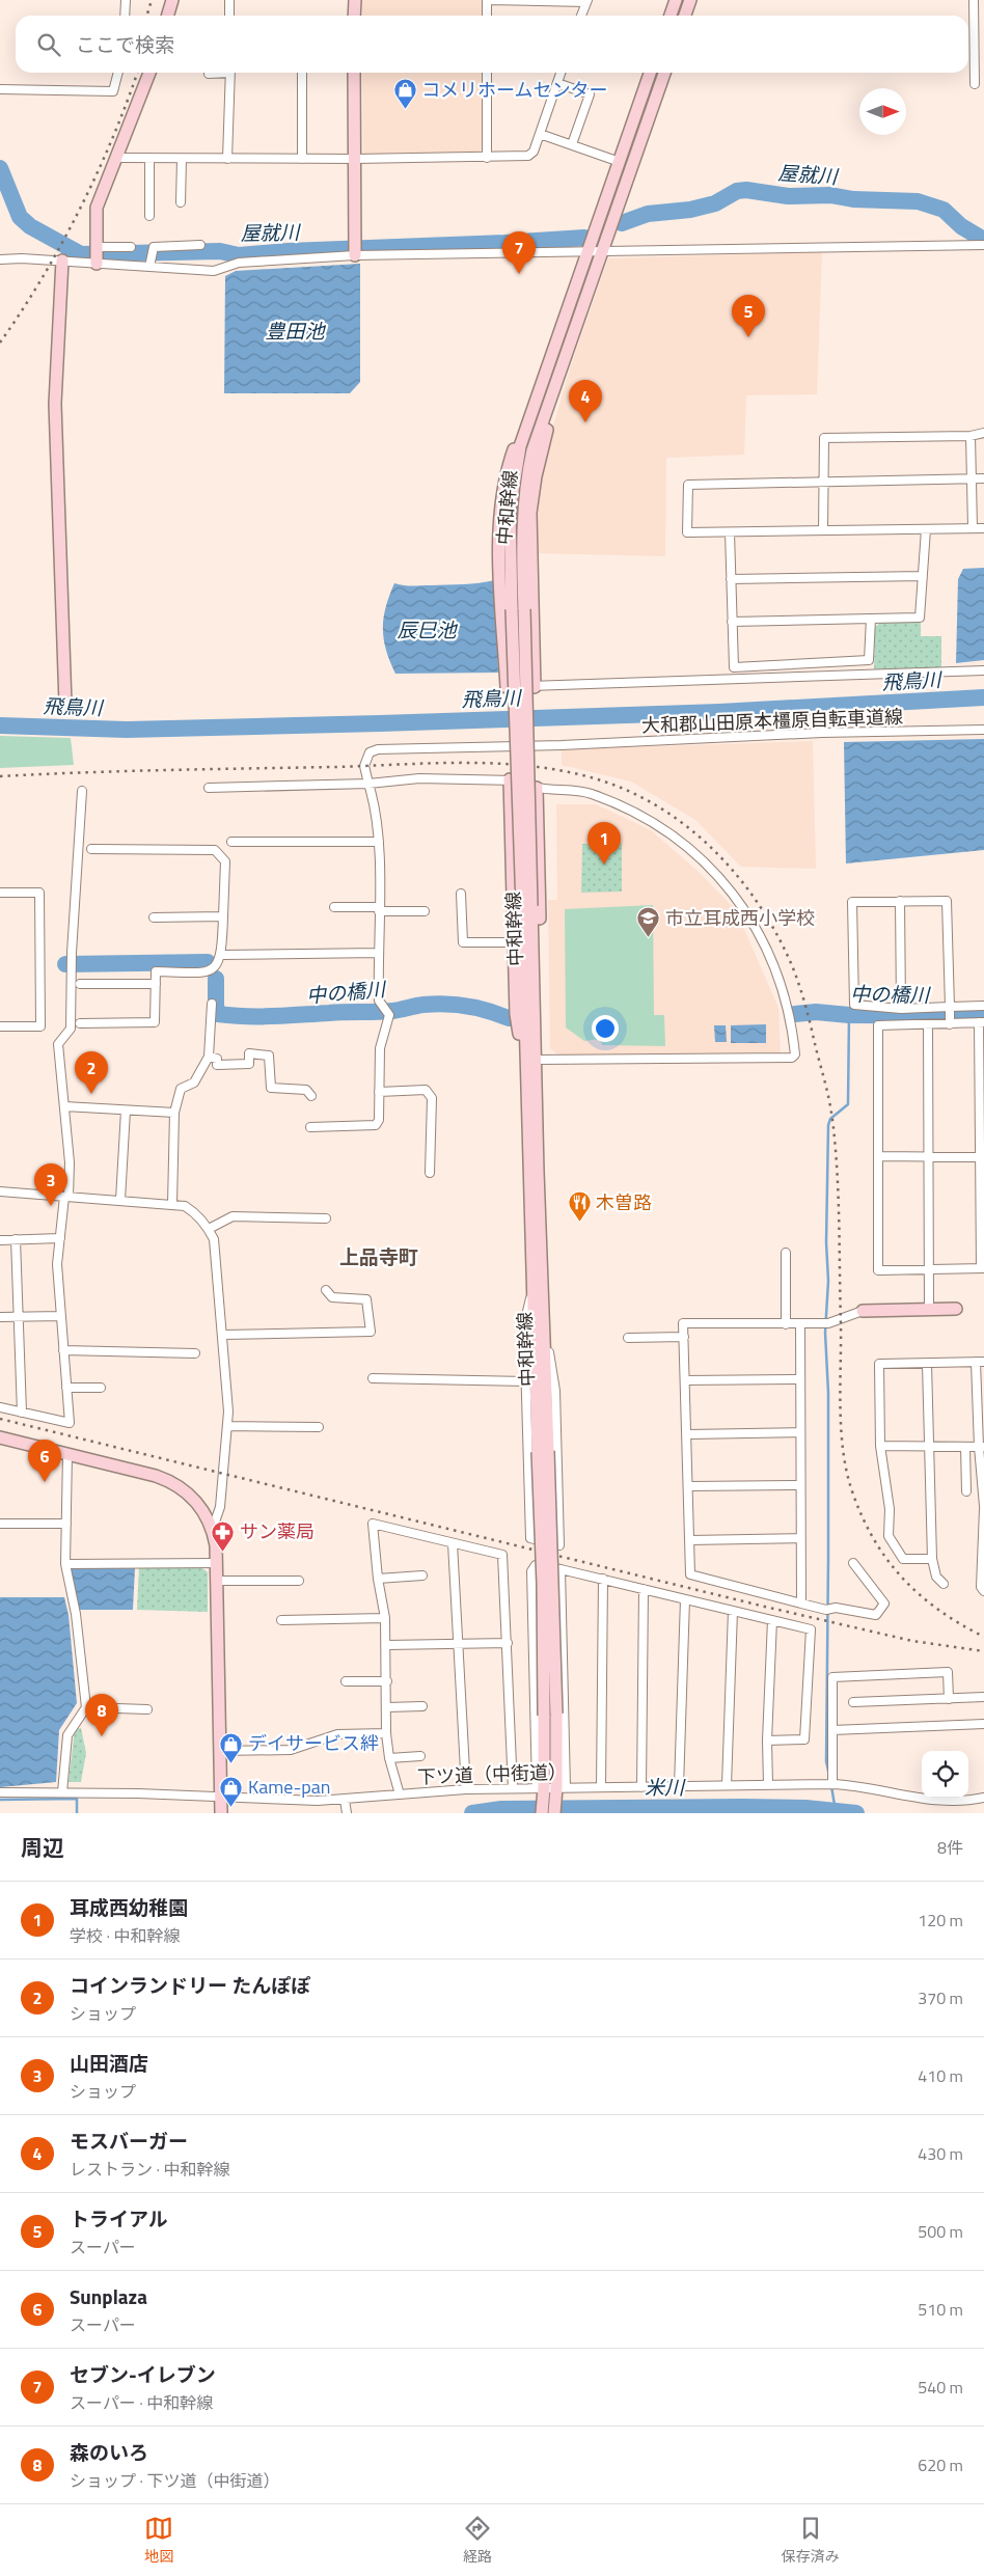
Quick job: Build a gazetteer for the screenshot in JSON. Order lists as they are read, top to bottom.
{
  "streets": {
    "main road": ["中和幹線"],
    "street": ["大和郡山田原本橿原自転車道線", "下ツ道（中街道）"]
  },
  "crossings": [
    ["中和幹線", "下ツ道（中街道）"]
  ],
  "districts": ["上品寺町"],
  "water": [
    "屋就川",
    "豊田池",
    "辰巳池",
    "飛鳥川",
    "中の橋川",
    "米川"
  ],
  "places": {
    "shop": ["コメリホームセンター", "デイサービス絆", "Kame-pan"],
    "school or university": ["市立耳成西小学校"],
    "restaurant": ["木曽路"],
    "pharmacy": ["サン薬局"]
  },
  "north": "right",
  "page": {
    "search": "ここで検索",
    "pins": [
      "7",
      "5",
      "4",
      "1",
      "2",
      "3",
      "6",
      "8"
    ],
    "heading": ["周辺", "8件"],
    "list": [
      {
        "mark": "1",
        "name": "耳成西幼稚園",
        "note": "学校 · 中和幹線",
        "value": "120 m"
      },
      {
        "mark": "2",
        "name": "コインランドリー たんぽぽ",
        "note": "ショップ",
        "value": "370 m"
      },
      {
        "mark": "3",
        "name": "山田酒店",
        "note": "ショップ",
        "value": "410 m"
      },
      {
        "mark": "4",
        "name": "モスバーガー",
        "note": "レストラン · 中和幹線",
        "value": "430 m"
      },
      {
        "mark": "5",
        "name": "トライアル",
        "note": "スーパー",
        "value": "500 m"
      },
      {
        "mark": "6",
        "name": "Sunplaza",
        "note": "スーパー",
        "value": "510 m"
      },
      {
        "mark": "7",
        "name": "セブン-イレブン",
        "note": "スーパー · 中和幹線",
        "value": "540 m"
      },
      {
        "mark": "8",
        "name": "森のいろ",
        "note": "ショップ · 下ツ道（中街道）",
        "value": "620 m"
      }
    ],
    "nav": ["地図", "経路", "保存済み"]
  }
}
